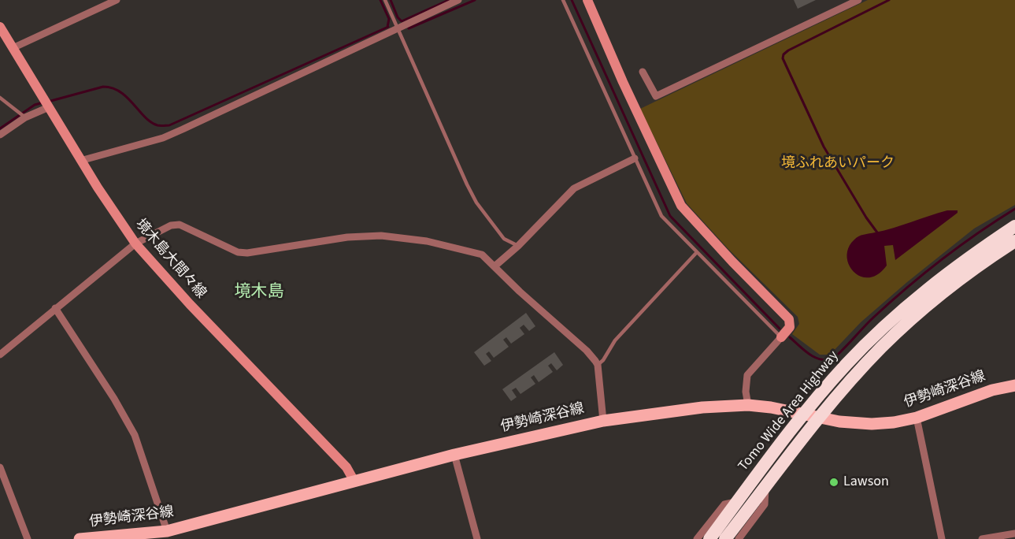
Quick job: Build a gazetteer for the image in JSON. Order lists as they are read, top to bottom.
{
  "streets": {
    "highway": ["Tomo Wide Area Highway"],
    "main road": ["境木島大間々線", "伊勢崎深谷線"]
  },
  "crossings": [
    ["境木島大間々線", "伊勢崎深谷線"],
    ["伊勢崎深谷線", "Tomo Wide Area Highway"]
  ],
  "districts": ["境木島"],
  "parks": ["境ふれあいパーク"],
  "places": ["Lawson"]
}
